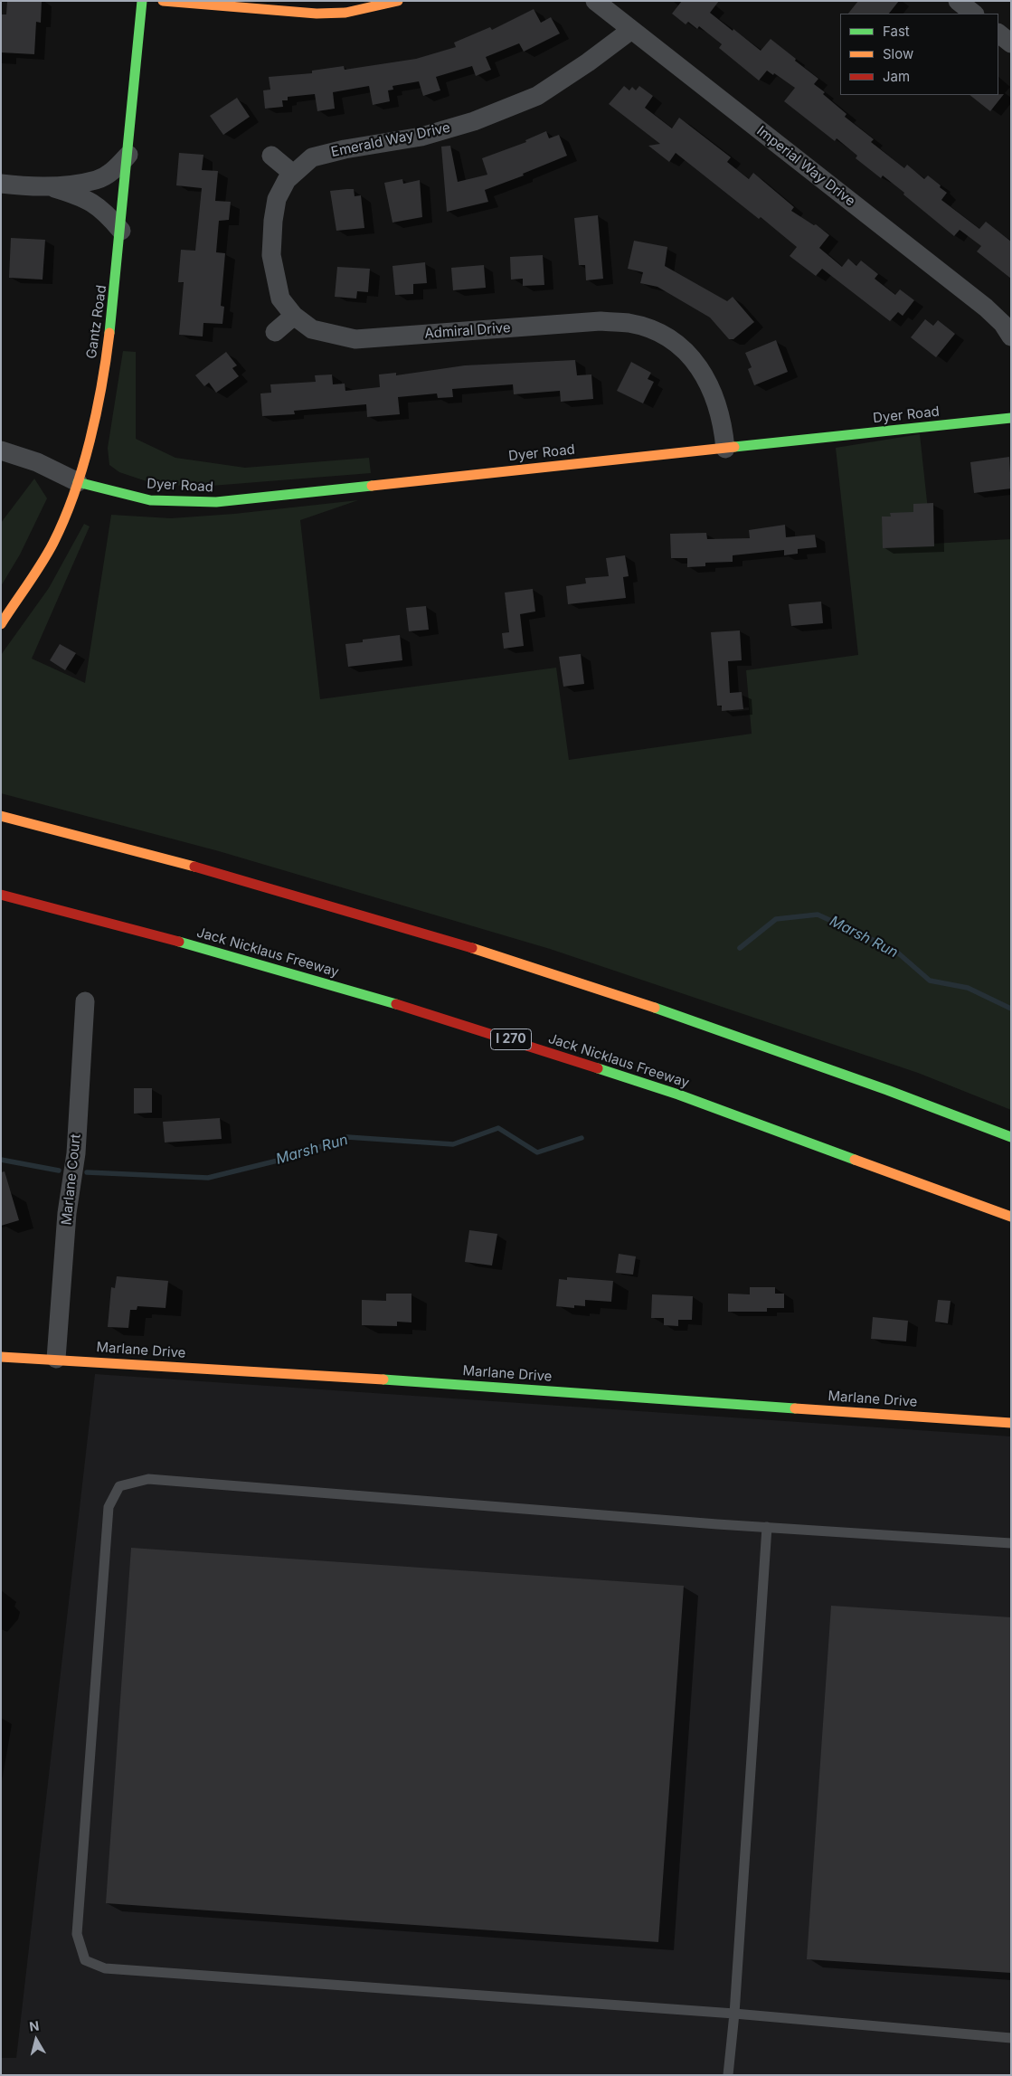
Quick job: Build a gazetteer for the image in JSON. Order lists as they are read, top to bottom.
{
  "streets": {
    "main road": [
      "Gantz Road",
      "Dyer Road",
      "Jack Nicklaus Freeway",
      "I 270",
      "Marlane Drive"
    ],
    "street": [
      "Emerald Way Drive",
      "Imperial Way Drive",
      "Admiral Drive",
      "Marlane Court"
    ]
  },
  "crossings": [
    ["Emerald Way Drive", "Imperial Way Drive"],
    ["Emerald Way Drive", "Admiral Drive"],
    ["Gantz Road", "Dyer Road"],
    ["Admiral Drive", "Dyer Road"],
    ["Marlane Court", "Marlane Drive"]
  ],
  "water": ["Marsh Run"],
  "legend": ["Fast", "Slow", "Jam"],
  "north": "top"
}
